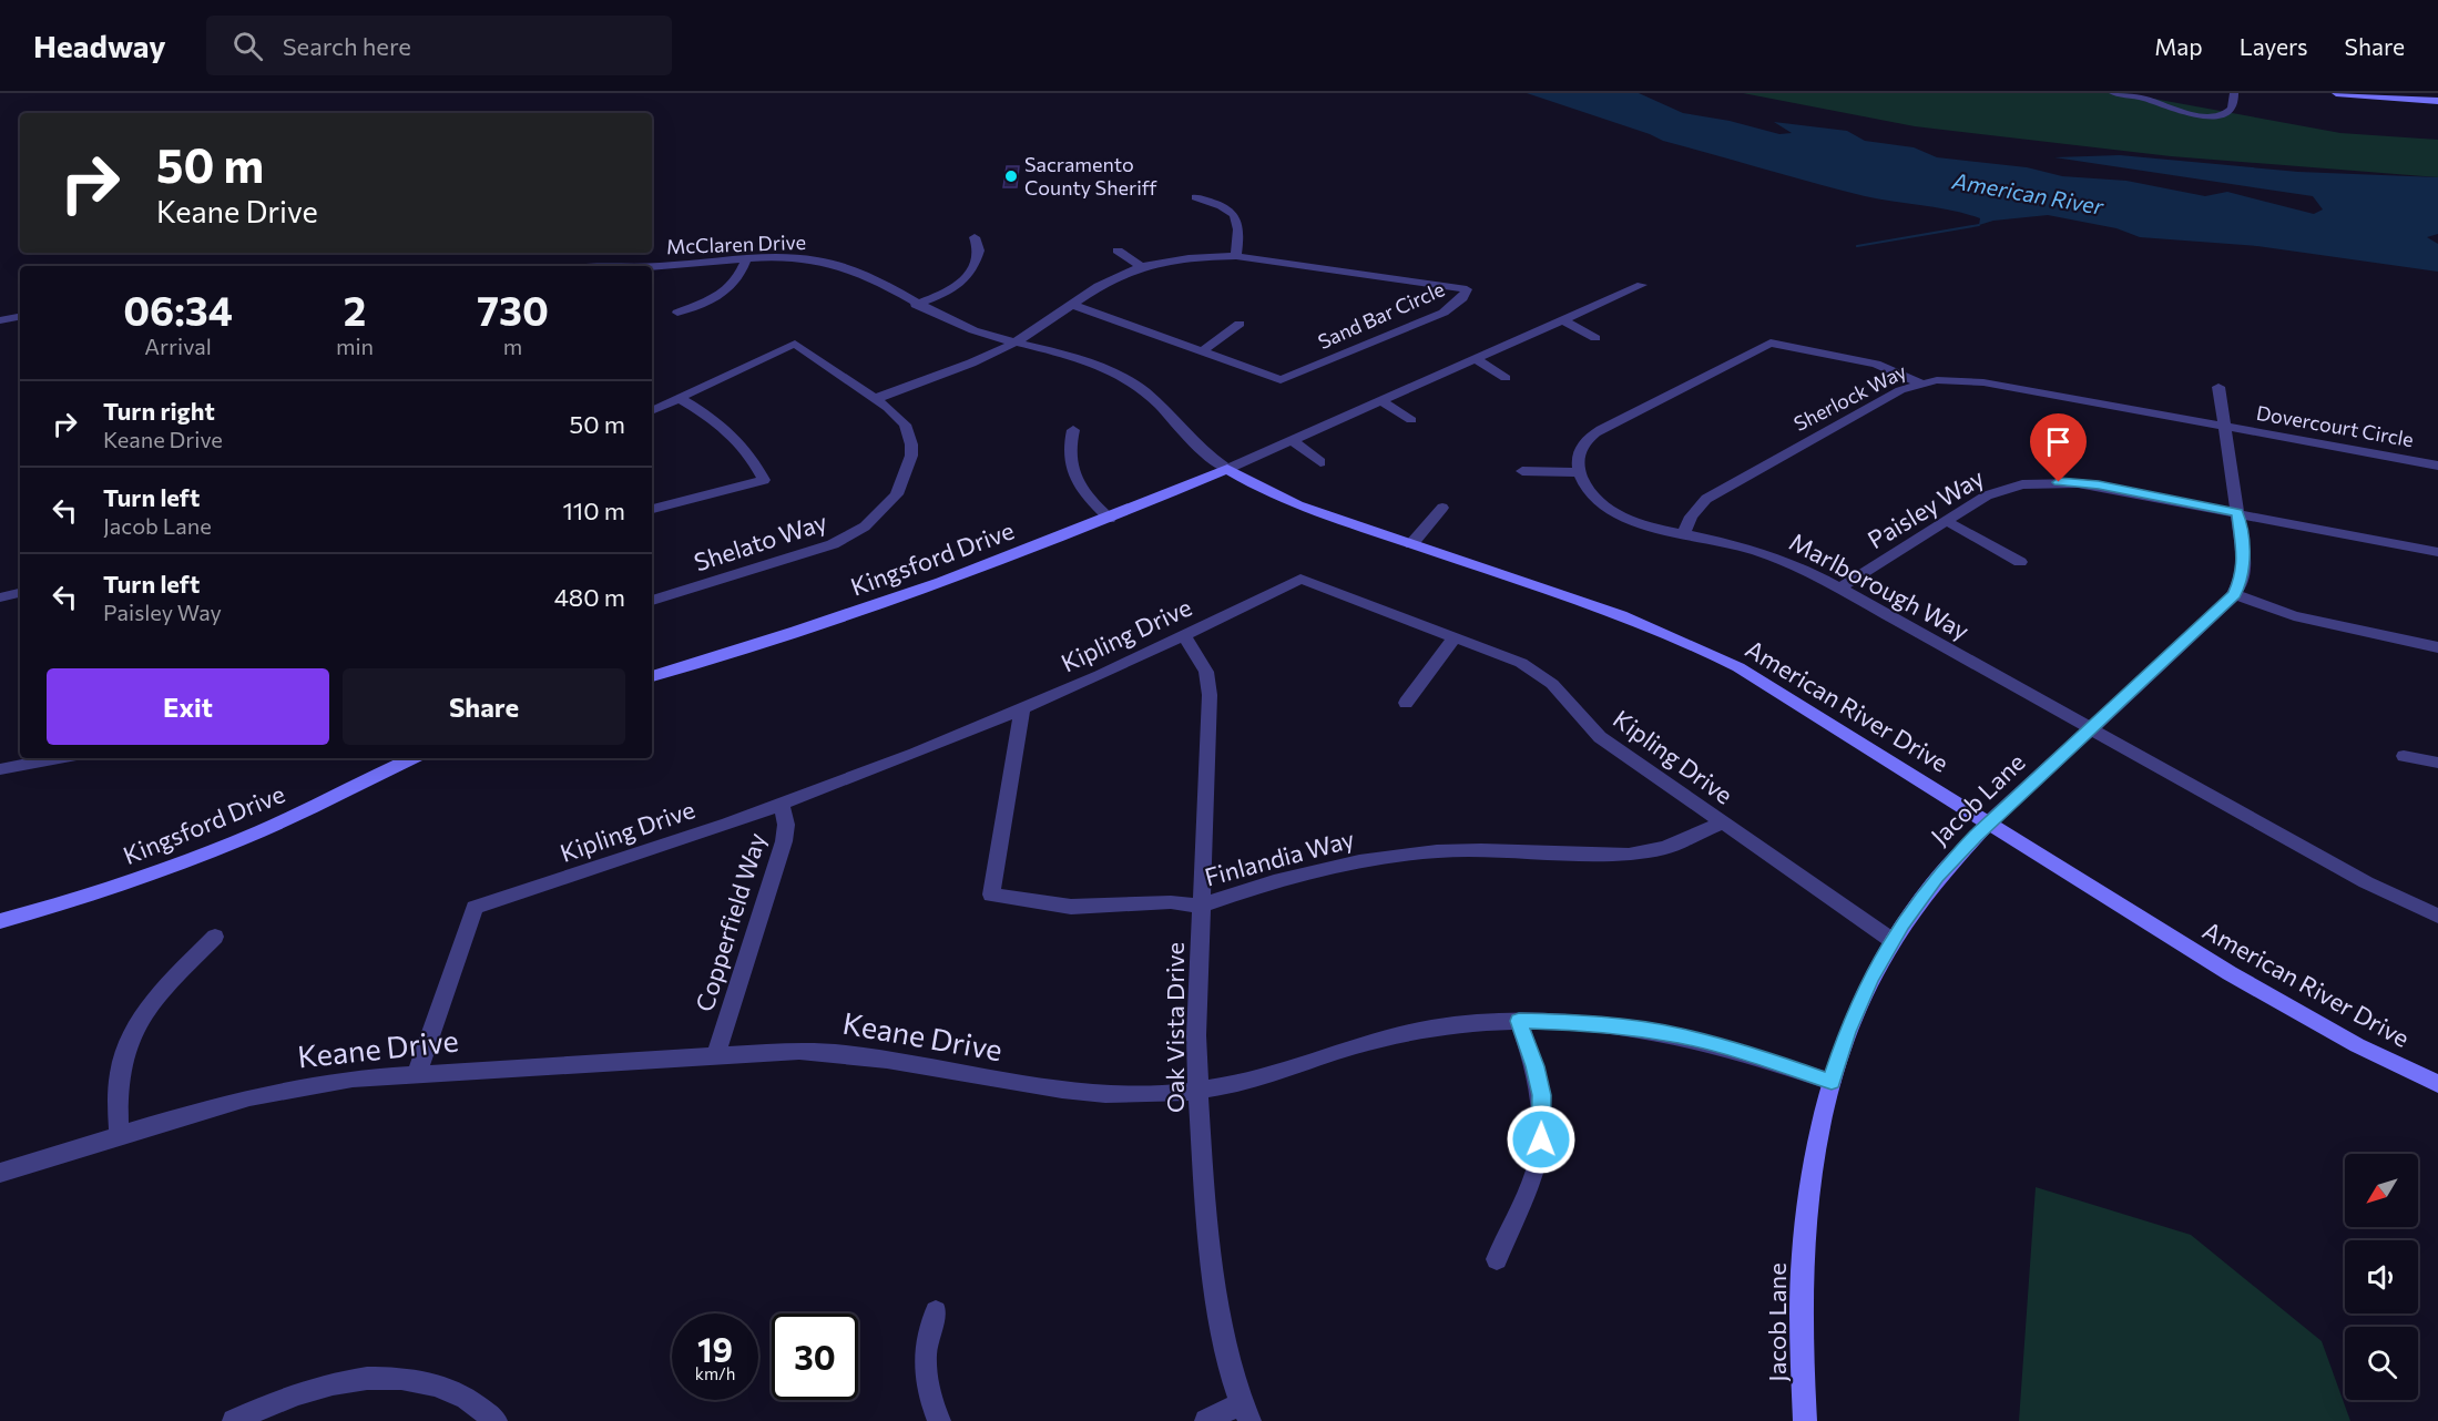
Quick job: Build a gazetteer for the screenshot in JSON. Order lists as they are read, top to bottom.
{
  "streets": {
    "street": [
      "McClaren Drive",
      "Sand Bar Circle",
      "Sherlock Way",
      "Dovercourt Circle",
      "Paisley Way",
      "Shelato Way",
      "Kingsford Drive",
      "Marlborough Way",
      "Kipling Drive",
      "American River Drive",
      "Jacob Lane",
      "Finlandia Way",
      "Copperfield Way",
      "Oak Vista Drive",
      "Keane Drive"
    ]
  },
  "crossings": [
    ["McClaren Drive", "American River Drive"],
    ["Sherlock Way", "Dovercourt Circle"],
    ["Sherlock Way", "Marlborough Way"],
    ["Paisley Way", "Marlborough Way"],
    ["Kingsford Drive", "American River Drive"],
    ["Marlborough Way", "Jacob Lane"],
    ["Kipling Drive", "Jacob Lane"],
    ["Kipling Drive", "Finlandia Way"],
    ["Kipling Drive", "Copperfield Way"],
    ["Kipling Drive", "Oak Vista Drive"],
    ["Kipling Drive", "Keane Drive"],
    ["American River Drive", "Jacob Lane"],
    ["Jacob Lane", "Keane Drive"],
    ["Finlandia Way", "Oak Vista Drive"],
    ["Copperfield Way", "Keane Drive"],
    ["Oak Vista Drive", "Keane Drive"]
  ],
  "water": ["American River"],
  "places": ["Sacramento County Sheriff"],
  "north": "bottom left",
  "page": {
    "header": "Headway",
    "search": "Search here",
    "nav": ["Map", "Layers", "Share"],
    "turn": ["50 m", "Keane Drive"],
    "eta": [
      "06:34",
      "Arrival",
      "2",
      "min",
      "730",
      "m"
    ],
    "list": [
      {
        "name": "Turn right",
        "note": "Keane Drive",
        "value": "50 m"
      },
      {
        "name": "Turn left",
        "note": "Jacob Lane",
        "value": "110 m"
      },
      {
        "name": "Turn left",
        "note": "Paisley Way",
        "value": "480 m"
      }
    ],
    "buttons": ["Exit", "Share"],
    "speed": "19 km/h",
    "limit": "30"
  }
}
